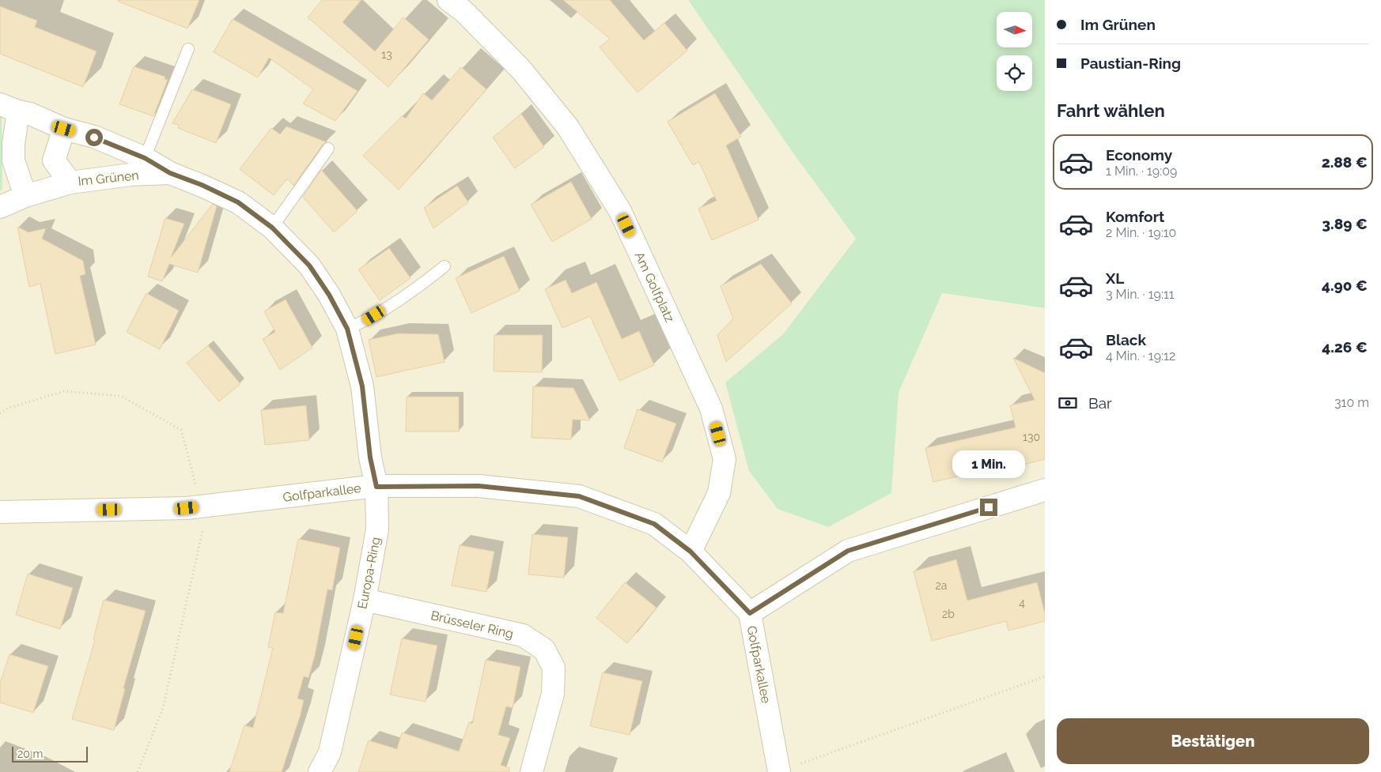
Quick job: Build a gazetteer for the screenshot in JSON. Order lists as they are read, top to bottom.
{
  "streets": {
    "street": [
      "Im Grünen",
      "Am Golfplatz",
      "Golfparkallee",
      "Europa-Ring",
      "Brüsseler Ring"
    ]
  },
  "crossings": [
    ["Im Grünen", "Golfparkallee"],
    ["Im Grünen", "Europa-Ring"],
    ["Am Golfplatz", "Golfparkallee"],
    ["Golfparkallee", "Europa-Ring"],
    ["Europa-Ring", "Brüsseler Ring"]
  ],
  "house_numbers": [
    "13",
    "130",
    "2a",
    "4",
    "2b"
  ],
  "scale_bar": "20 m",
  "north": "right",
  "page": {
    "banner": ["Im Grünen", "Paustian-Ring"],
    "heading": "Fahrt wählen",
    "list": [
      {
        "name": "Economy",
        "note": "1 Min. · 19:09",
        "value": "2.88 €"
      },
      {
        "name": "Komfort",
        "note": "2 Min. · 19:10",
        "value": "3.89 €"
      },
      {
        "name": "XL",
        "note": "3 Min. · 19:11",
        "value": "4.90 €"
      },
      {
        "name": "Black",
        "note": "4 Min. · 19:12",
        "value": "4.26 €"
      }
    ],
    "pay": ["Bar", "310 m"],
    "bubble": "1 Min.",
    "buttons": "Bestätigen",
    "scale": "20 m"
  }
}
